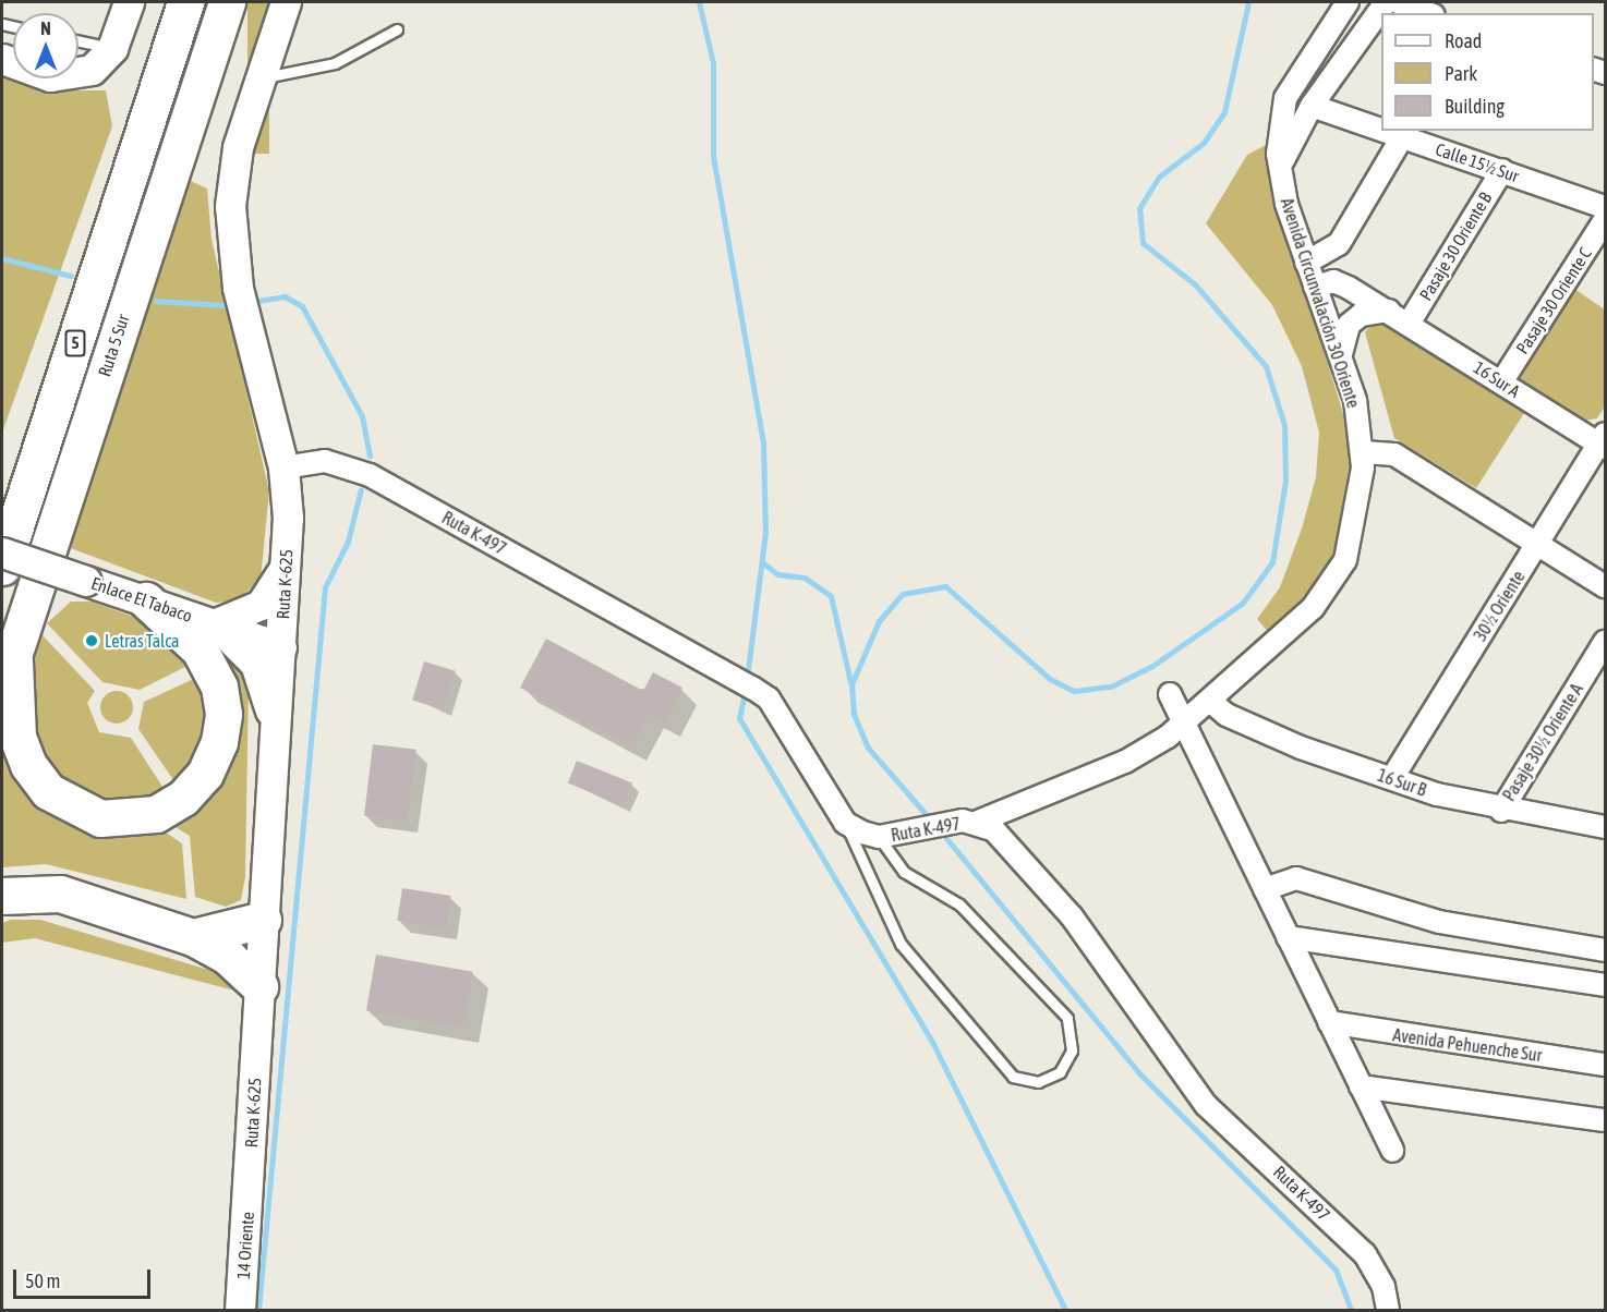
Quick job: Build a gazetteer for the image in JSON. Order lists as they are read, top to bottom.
{
  "streets": {
    "highway": ["5", "Ruta 5 Sur"],
    "main road": ["Ruta K-625", "Enlace El Tabaco", "14 Oriente"],
    "street": [
      "Calle 15½ Sur",
      "Pasaje 30 Oriente B",
      "Pasaje 30 Oriente C",
      "Avenida Circunvalación 30 Oriente",
      "16 Sur A",
      "Ruta K-497",
      "30½ Oriente",
      "Pasaje 30½ Oriente A",
      "16 Sur B",
      "Avenida Pehuenche Sur"
    ]
  },
  "crossings": [
    ["Calle 15½ Sur", "Pasaje 30 Oriente B"],
    ["Pasaje 30 Oriente B", "16 Sur A"],
    ["Pasaje 30 Oriente C", "16 Sur A"],
    ["Avenida Circunvalación 30 Oriente", "16 Sur A"],
    ["Avenida Circunvalación 30 Oriente", "Ruta K-497"],
    ["Avenida Circunvalación 30 Oriente", "16 Sur B"],
    ["16 Sur A", "30½ Oriente"],
    ["Ruta K-497", "Ruta K-625"],
    ["Ruta K-625", "Enlace El Tabaco"],
    ["Ruta K-625", "14 Oriente"],
    ["30½ Oriente", "16 Sur B"],
    ["Pasaje 30½ Oriente A", "16 Sur B"]
  ],
  "places": ["Letras Talca"],
  "legend": ["Road", "Park", "Building"],
  "scale_bar": "50 m",
  "north": "top"
}
